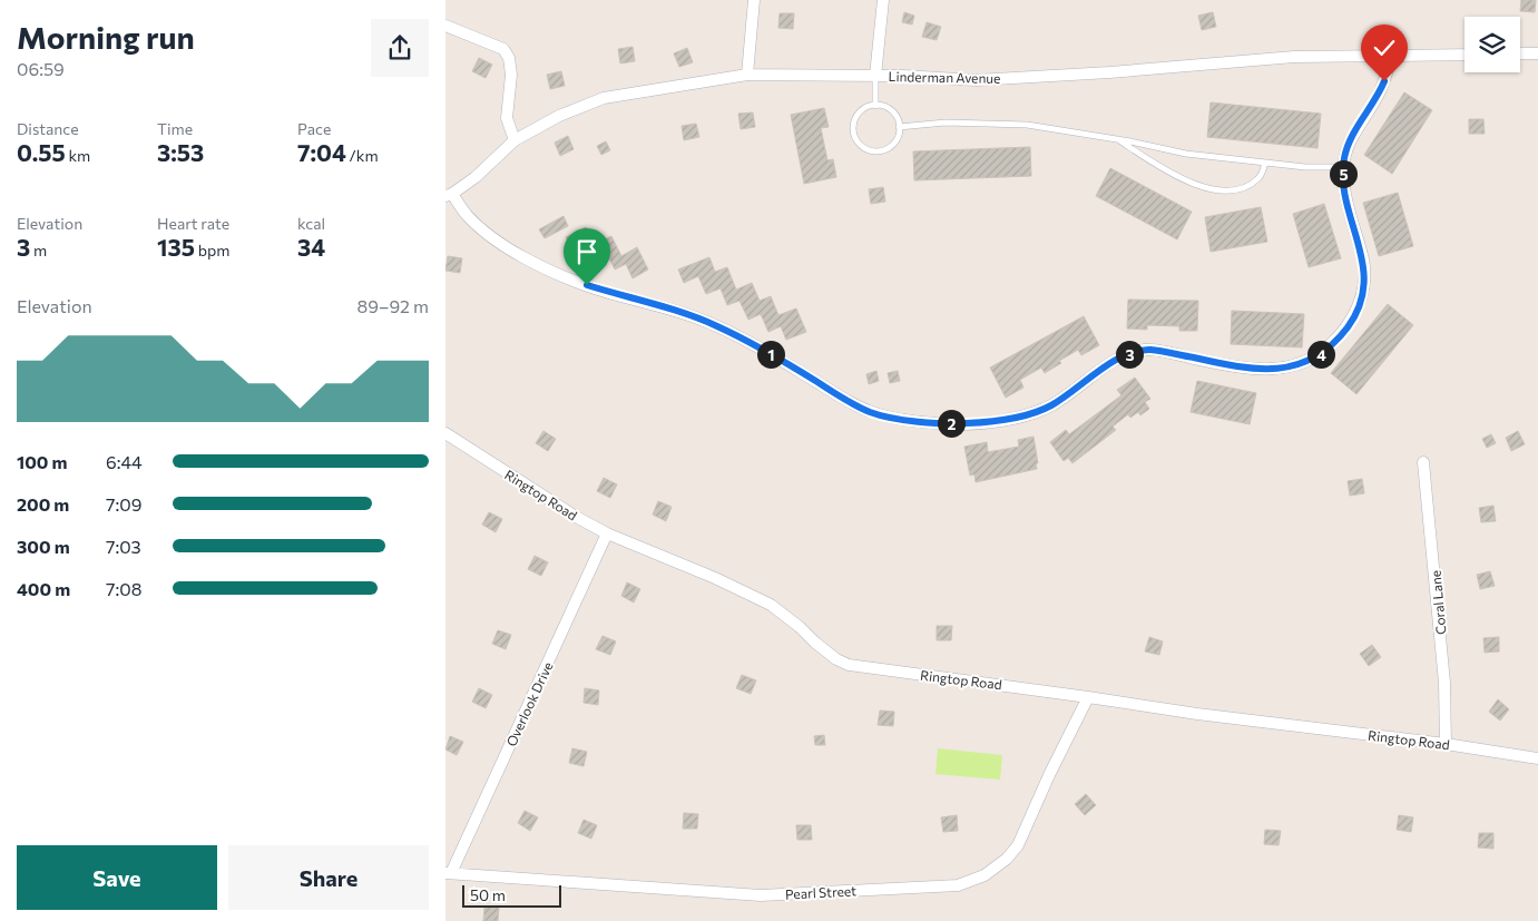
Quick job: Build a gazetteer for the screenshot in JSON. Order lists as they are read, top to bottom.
{
  "streets": {
    "street": [
      "Linderman Avenue",
      "Ringtop Road",
      "Coral Lane",
      "Overlook Drive",
      "Pearl Street"
    ]
  },
  "crossings": [
    ["Ringtop Road", "Coral Lane"],
    ["Ringtop Road", "Overlook Drive"],
    ["Ringtop Road", "Pearl Street"],
    ["Overlook Drive", "Pearl Street"]
  ],
  "scale_bar": "50 m",
  "page": {
    "heading": ["Morning run", "06:59"],
    "stats": [
      ["Distance", "0.55 km"],
      ["Time", "3:53"],
      ["Pace", "7:04 /km"],
      ["Elevation", "3 m"],
      ["Heart rate", "135 bpm"],
      ["kcal", "34"]
    ],
    "pins": [
      "5",
      "1",
      "3",
      "4",
      "2"
    ],
    "chart": ["Elevation", "89–92 m"],
    "list": [
      {
        "name": "100 m",
        "note": "6:44"
      },
      {
        "name": "200 m",
        "note": "7:09"
      },
      {
        "name": "300 m",
        "note": "7:03"
      },
      {
        "name": "400 m",
        "note": "7:08"
      }
    ],
    "buttons": ["Save", "Share"],
    "scale": "50 m"
  }
}
